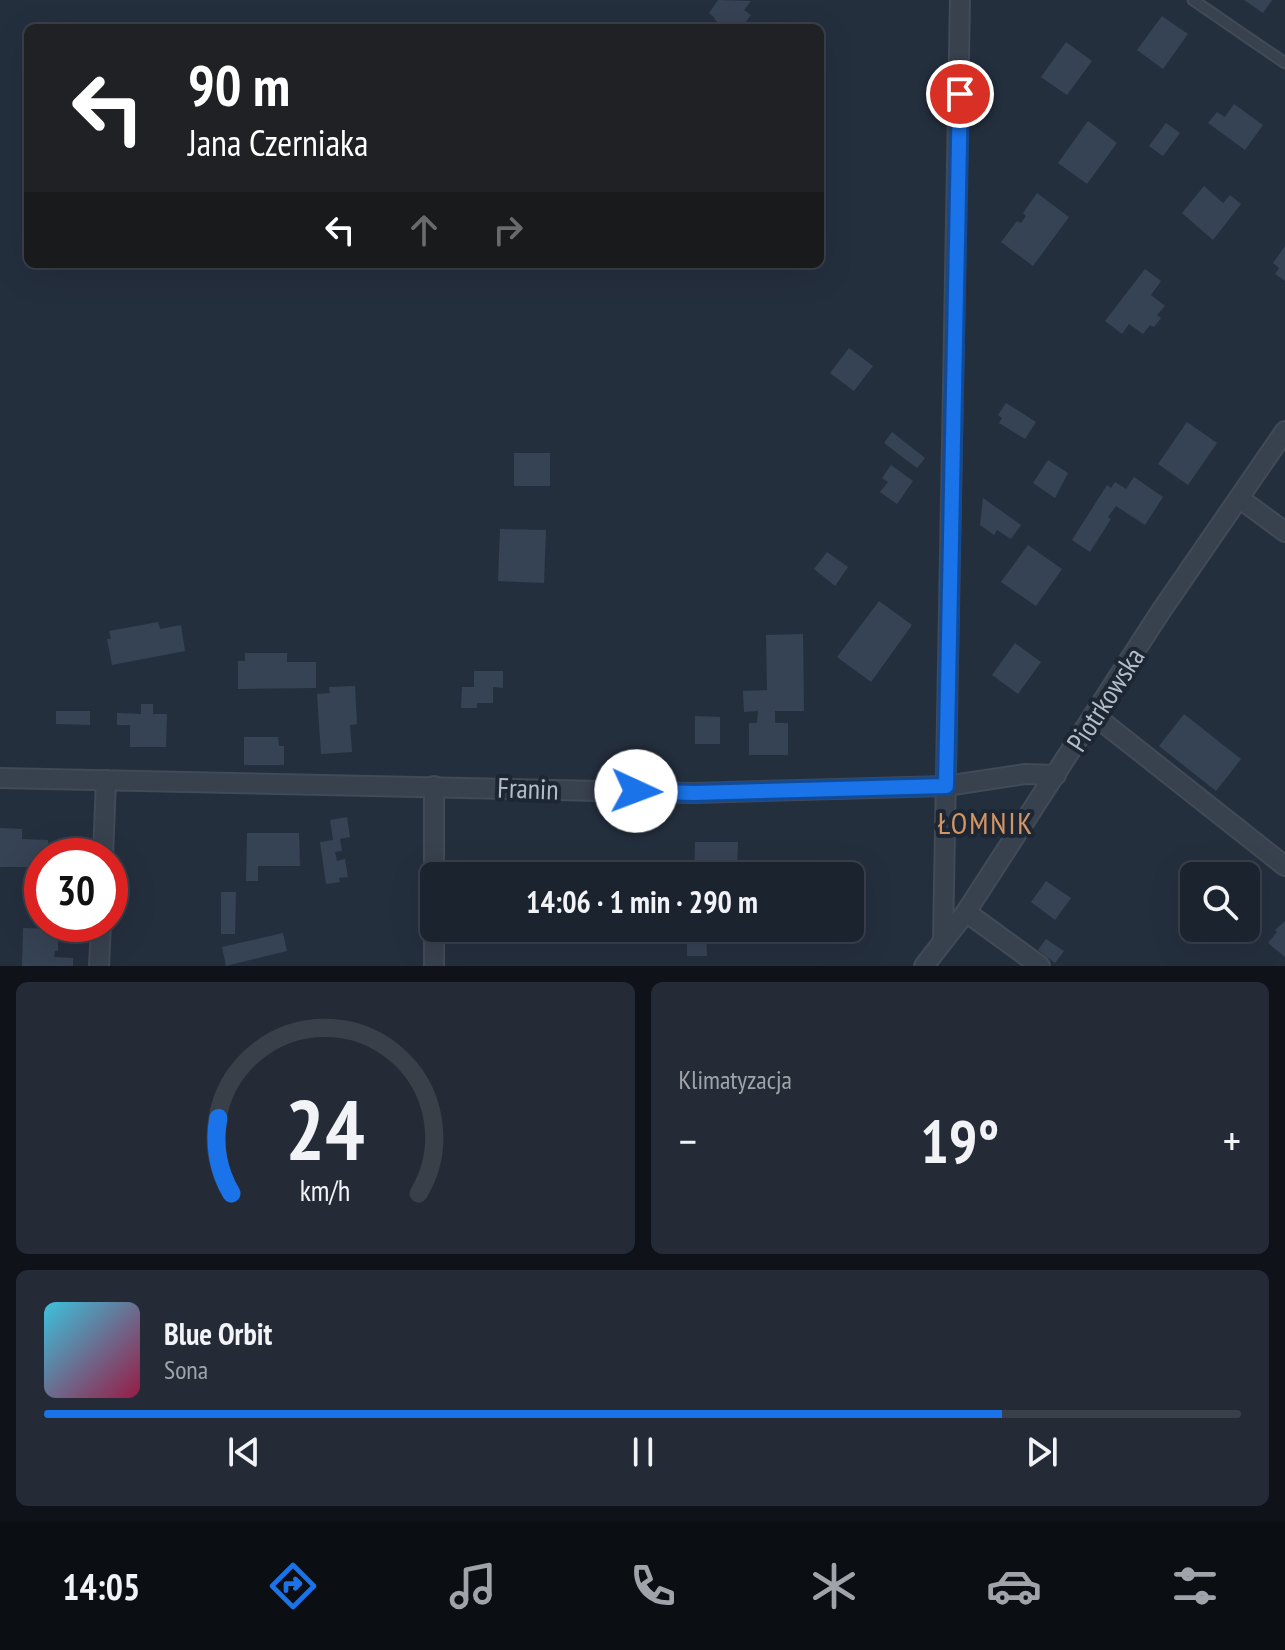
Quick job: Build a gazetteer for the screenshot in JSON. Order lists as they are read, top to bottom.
{
  "streets": {
    "street": ["Piotrkowska", "Franin"]
  },
  "crossings": [
    ["Piotrkowska", "Franin"]
  ],
  "districts": ["ŁOMNIK"],
  "page": {
    "turn": ["90 m", "Jana Czerniaka"],
    "limit": "30",
    "trip": "14:06 · 1 min · 290 m",
    "tile": "Klimatyzacja",
    "heat": ["−", "19°", "+"],
    "song": ["Blue Orbit", "Sona"],
    "tabs": "14:05",
    "gauge": ["24", "km/h"]
  }
}
